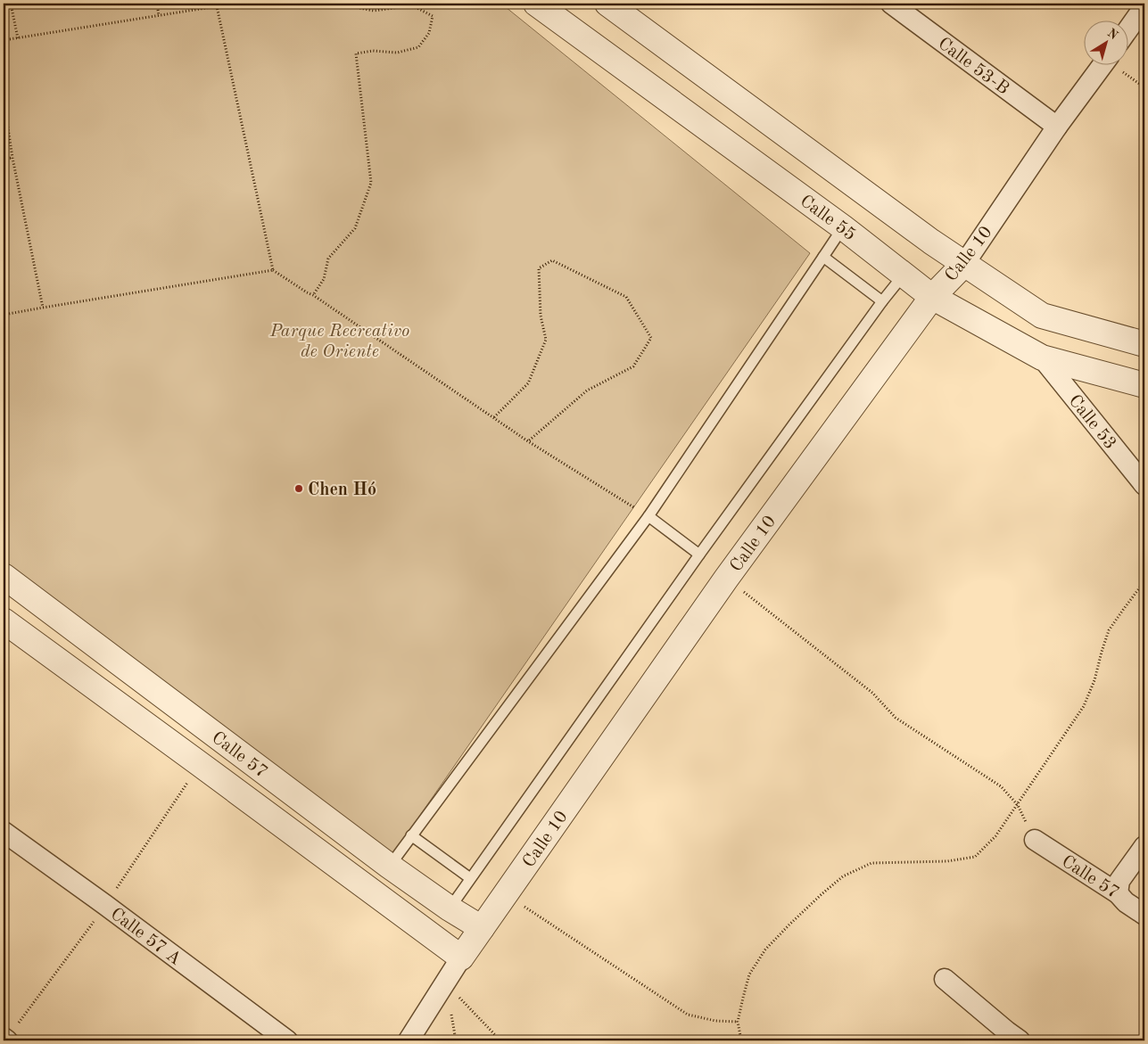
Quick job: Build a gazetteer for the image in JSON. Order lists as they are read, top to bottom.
{
  "streets": {
    "street": [
      "Calle 53-B",
      "Calle 55",
      "Calle 10",
      "Calle 53",
      "Calle 57",
      "Calle 57 A"
    ]
  },
  "crossings": [
    ["Calle 53-B", "Calle 10"],
    ["Calle 55", "Calle 10"],
    ["Calle 55", "Calle 53"],
    ["Calle 10", "Calle 57"]
  ],
  "parks": ["Parque Recreativo de Oriente"],
  "places": ["Chen Hó"],
  "north": "top right"
}
